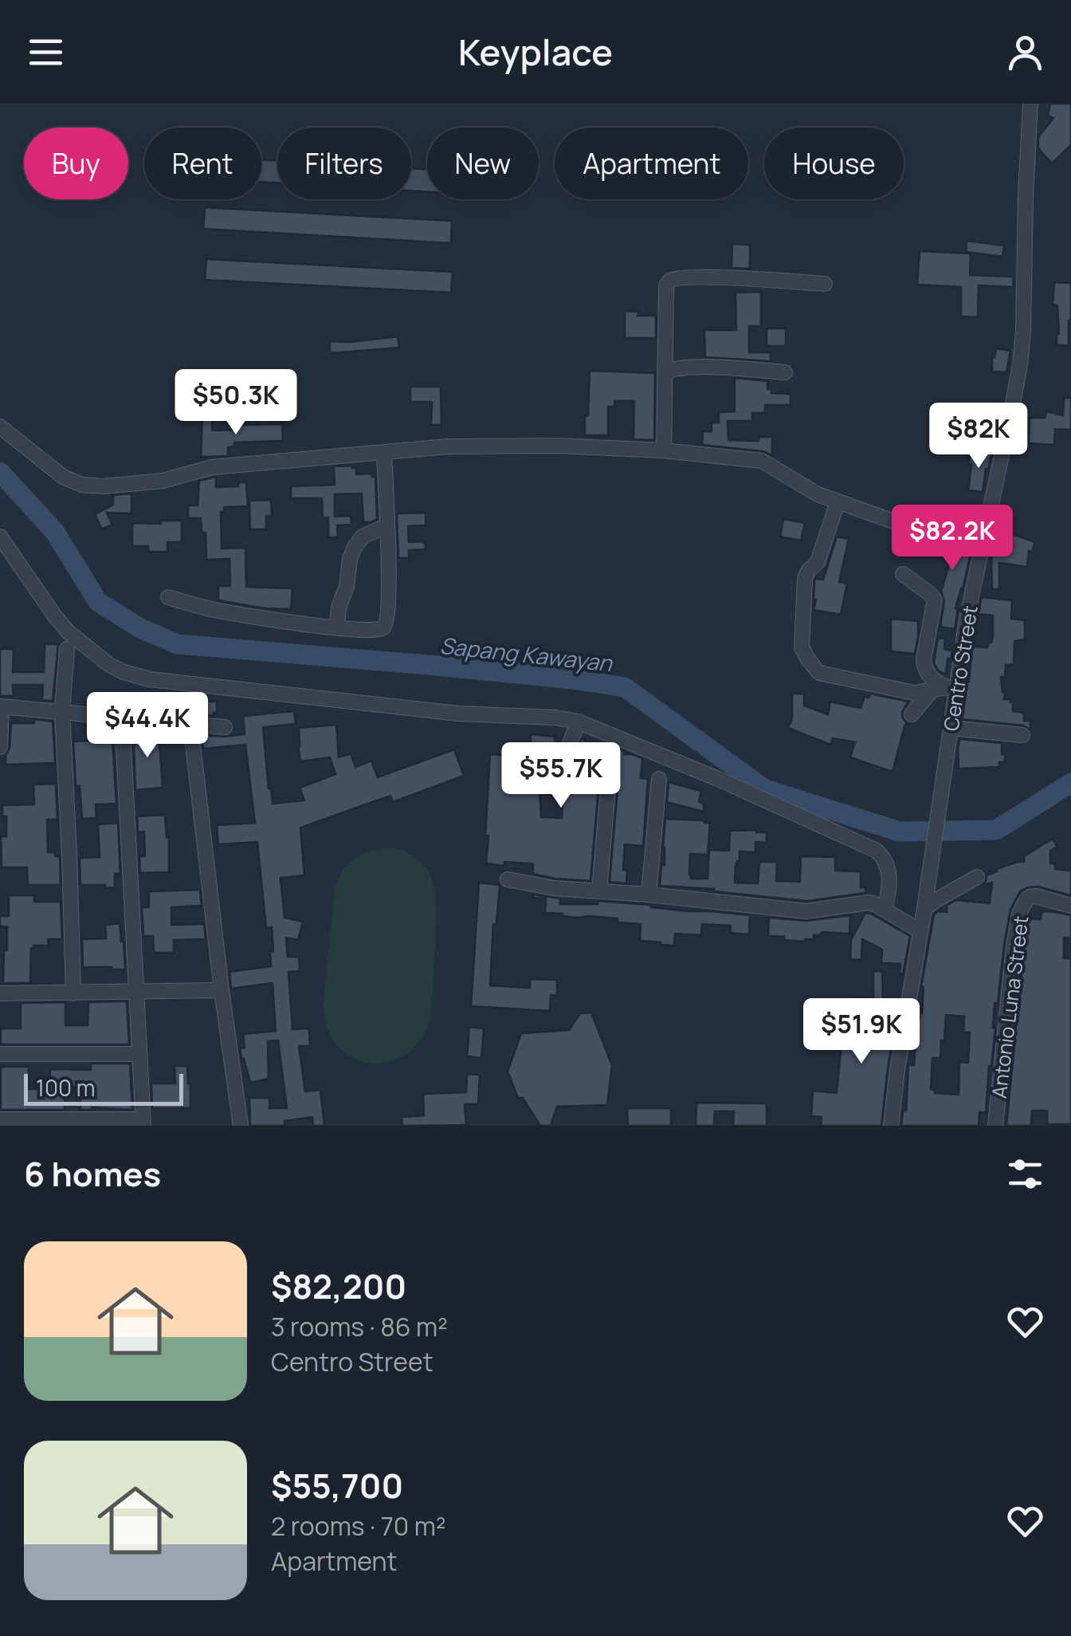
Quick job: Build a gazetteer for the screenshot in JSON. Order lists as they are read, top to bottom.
{
  "streets": {
    "street": ["Centro Street", "Antonio Luna Street"]
  },
  "water": ["Sapang Kawayan"],
  "scale_bar": "100 m",
  "page": {
    "header": "Keyplace",
    "chip": [
      "Buy",
      "Rent",
      "Filters",
      "New",
      "Apartment",
      "House"
    ],
    "price": [
      "$50.3K",
      "$82K",
      "$82.2K",
      "$44.4K",
      "$55.7K",
      "$51.9K"
    ],
    "scale": "100 m",
    "heading": "6 homes",
    "list": [
      {
        "name": "$82,200",
        "note": "3 rooms · 86 m² · Centro Street"
      },
      {
        "name": "$55,700",
        "note": "2 rooms · 70 m² · Apartment"
      }
    ]
  }
}
